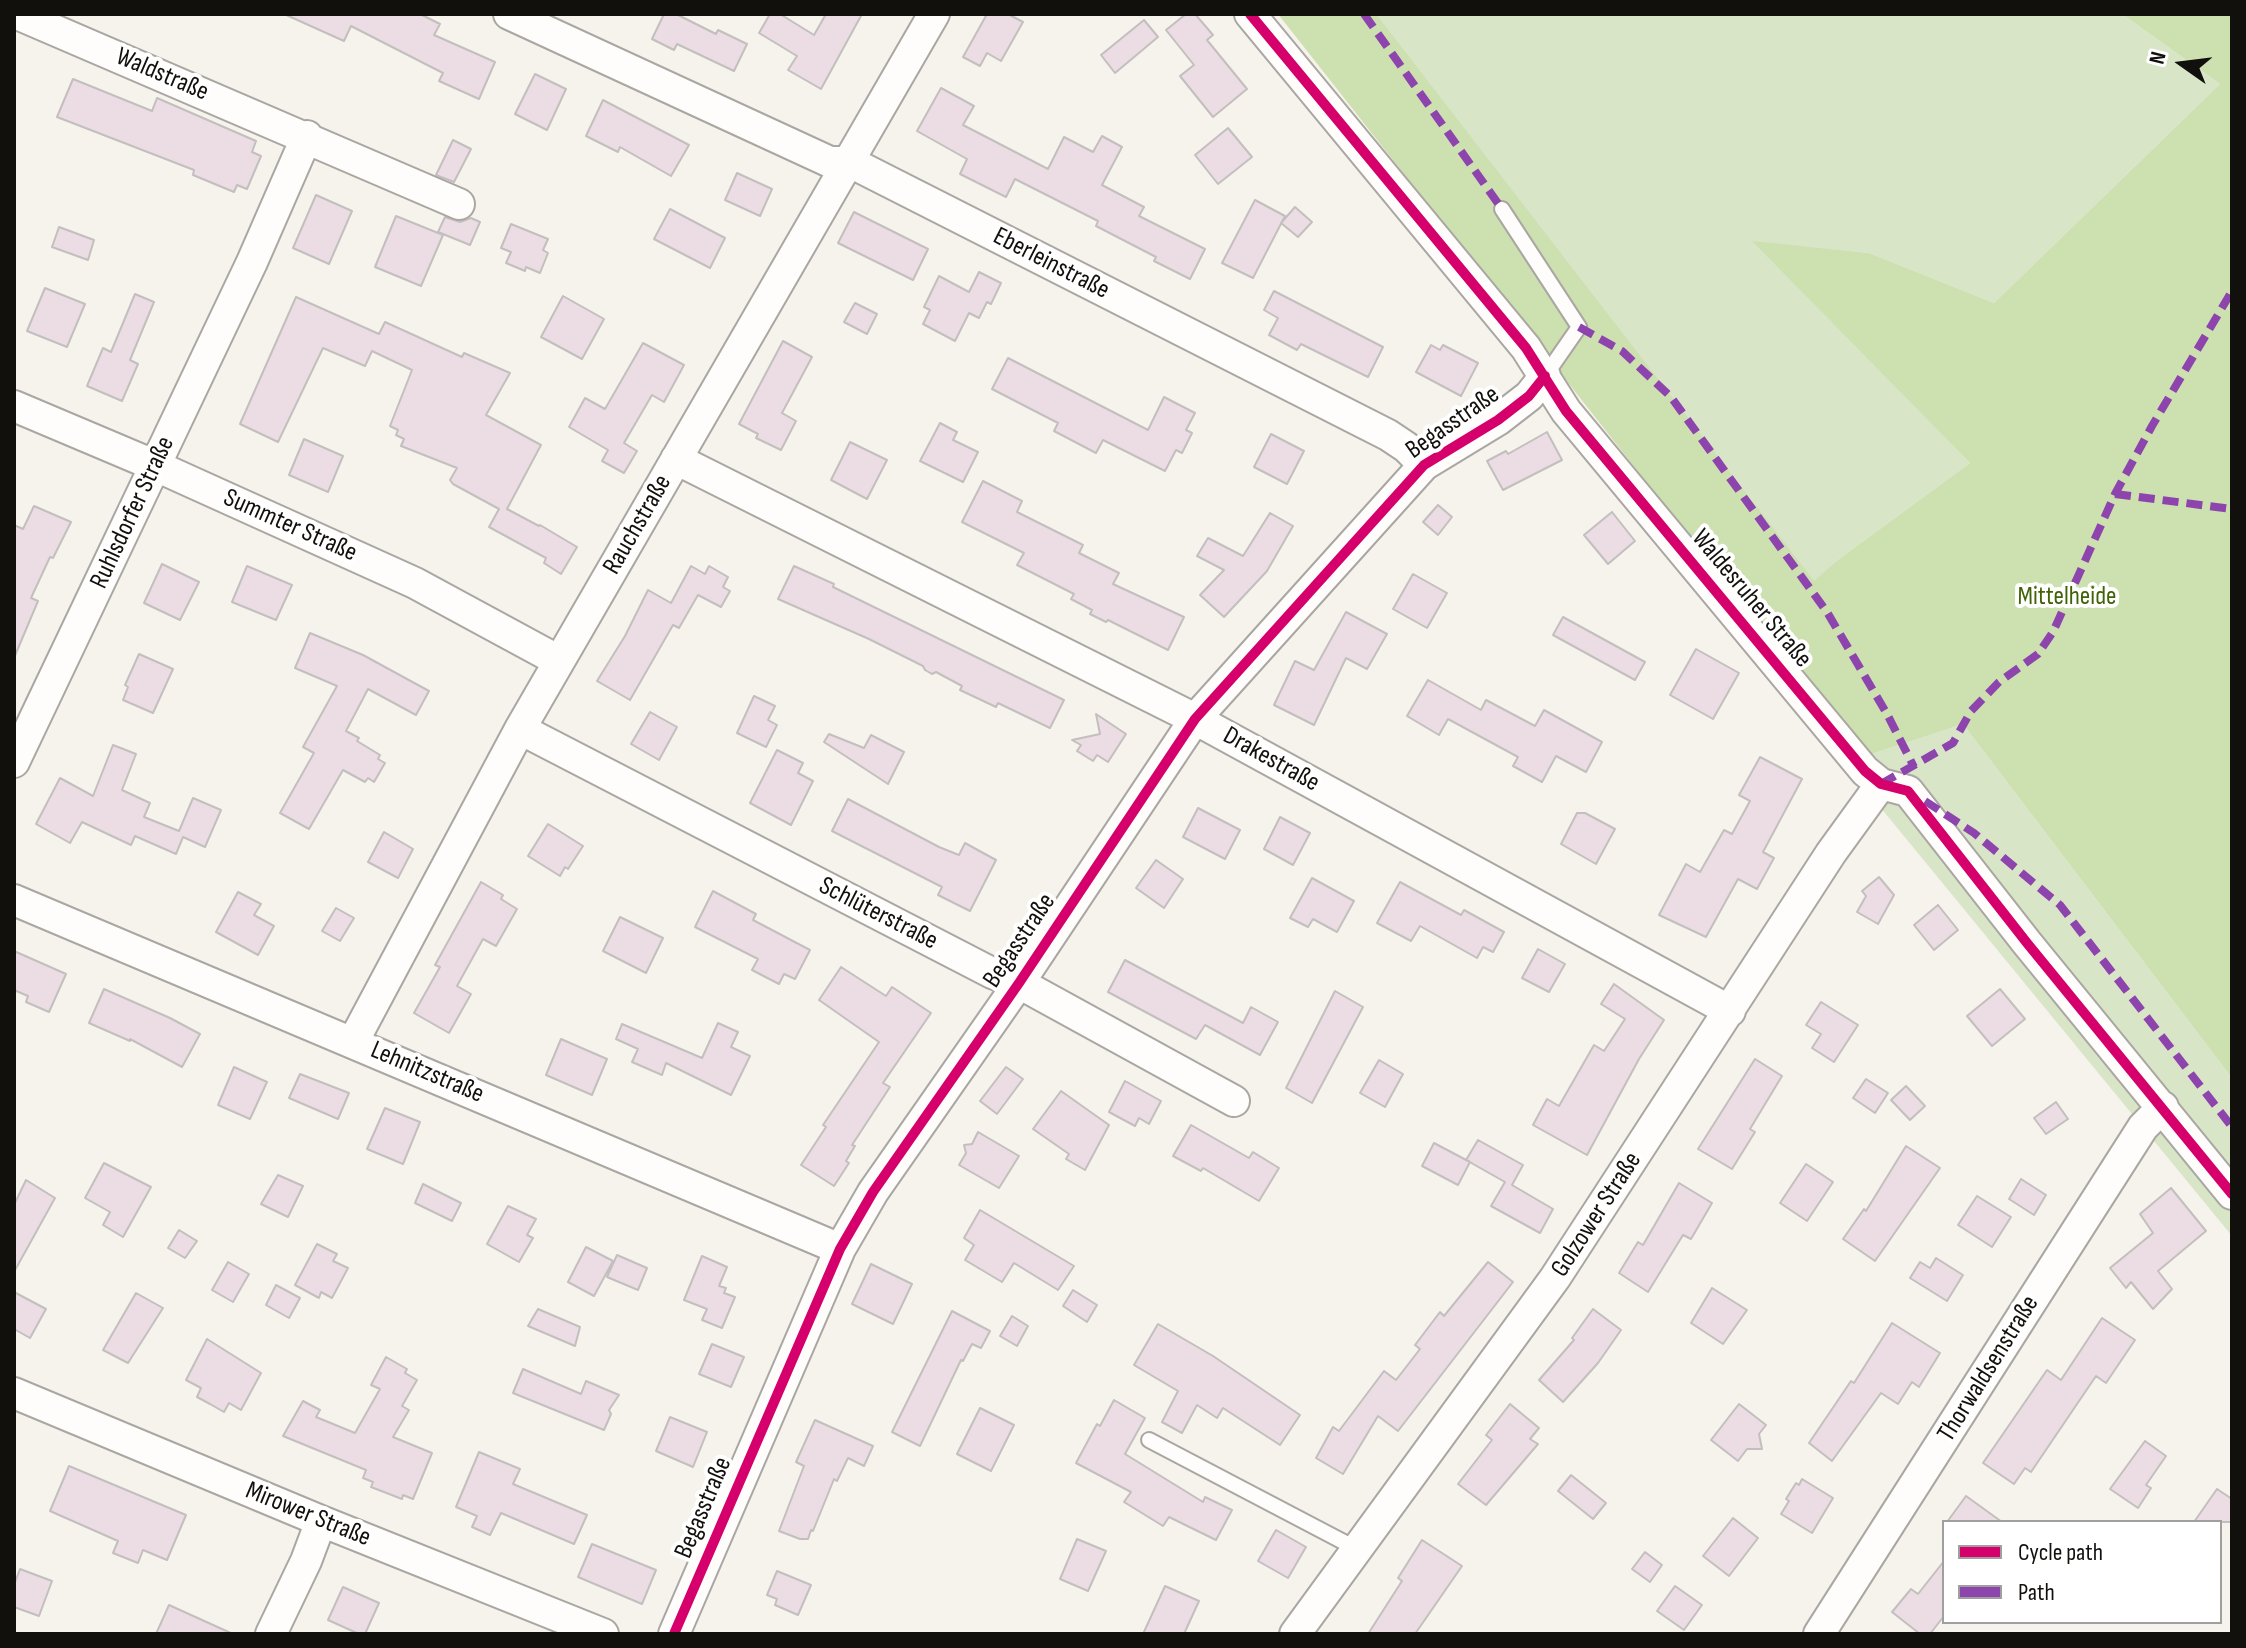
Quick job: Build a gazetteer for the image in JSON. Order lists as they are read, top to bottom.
{
  "streets": {
    "street": [
      "Waldstraße",
      "Eberleinstraße",
      "Begasstraße",
      "Ruhlsdorfer Straße",
      "Rauchstraße",
      "Summter Straße",
      "Waldesruher Straße",
      "Drakestraße",
      "Schlüterstraße",
      "Lehnitzstraße",
      "Golzower Straße",
      "Thorwaldsenstraße",
      "Mirower Straße"
    ]
  },
  "crossings": [
    ["Waldstraße", "Ruhlsdorfer Straße"],
    ["Eberleinstraße", "Begasstraße"],
    ["Eberleinstraße", "Rauchstraße"],
    ["Begasstraße", "Waldesruher Straße"],
    ["Begasstraße", "Drakestraße"],
    ["Begasstraße", "Schlüterstraße"],
    ["Begasstraße", "Lehnitzstraße"],
    ["Ruhlsdorfer Straße", "Summter Straße"],
    ["Rauchstraße", "Summter Straße"],
    ["Rauchstraße", "Drakestraße"],
    ["Rauchstraße", "Schlüterstraße"],
    ["Rauchstraße", "Lehnitzstraße"],
    ["Waldesruher Straße", "Golzower Straße"],
    ["Waldesruher Straße", "Thorwaldsenstraße"],
    ["Drakestraße", "Golzower Straße"]
  ],
  "parks": ["Mittelheide"],
  "legend": ["Cycle path", "Path"],
  "north": "left"
}
